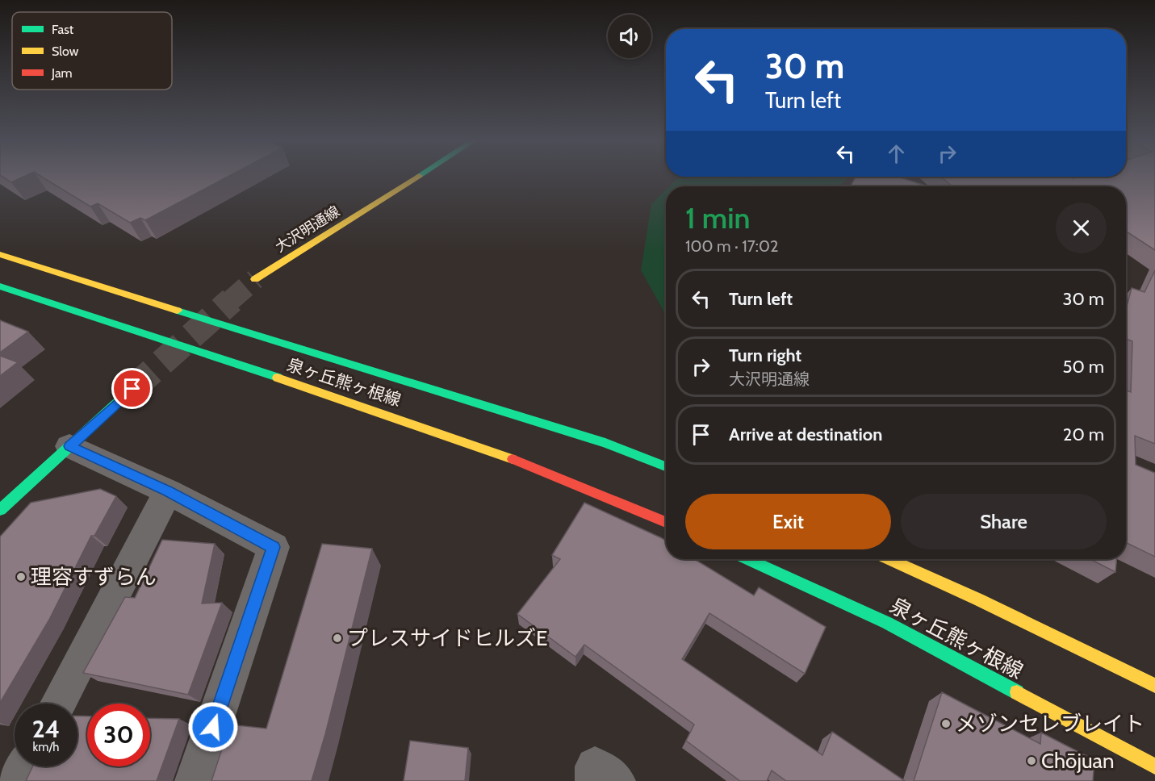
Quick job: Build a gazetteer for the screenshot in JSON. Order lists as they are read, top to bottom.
{
  "streets": {
    "main road": ["大沢明通線", "泉ヶ丘熊ヶ根線"]
  },
  "places": [
    "理容すずらん",
    "プレスサイドヒルズE",
    "メゾンセレブレイト",
    "Chōjuan"
  ],
  "legend": ["Fast", "Slow", "Jam"],
  "page": {
    "turn": ["30 m", "Turn left"],
    "heading": ["1 min", "100 m · 17:02"],
    "list": [
      {
        "name": "Turn left",
        "value": "30 m"
      },
      {
        "name": "Turn right",
        "note": "大沢明通線",
        "value": "50 m"
      },
      {
        "name": "Arrive at destination",
        "value": "20 m"
      }
    ],
    "buttons": ["Exit", "Share"],
    "speed": "24 km/h",
    "limit": "30"
  }
}
